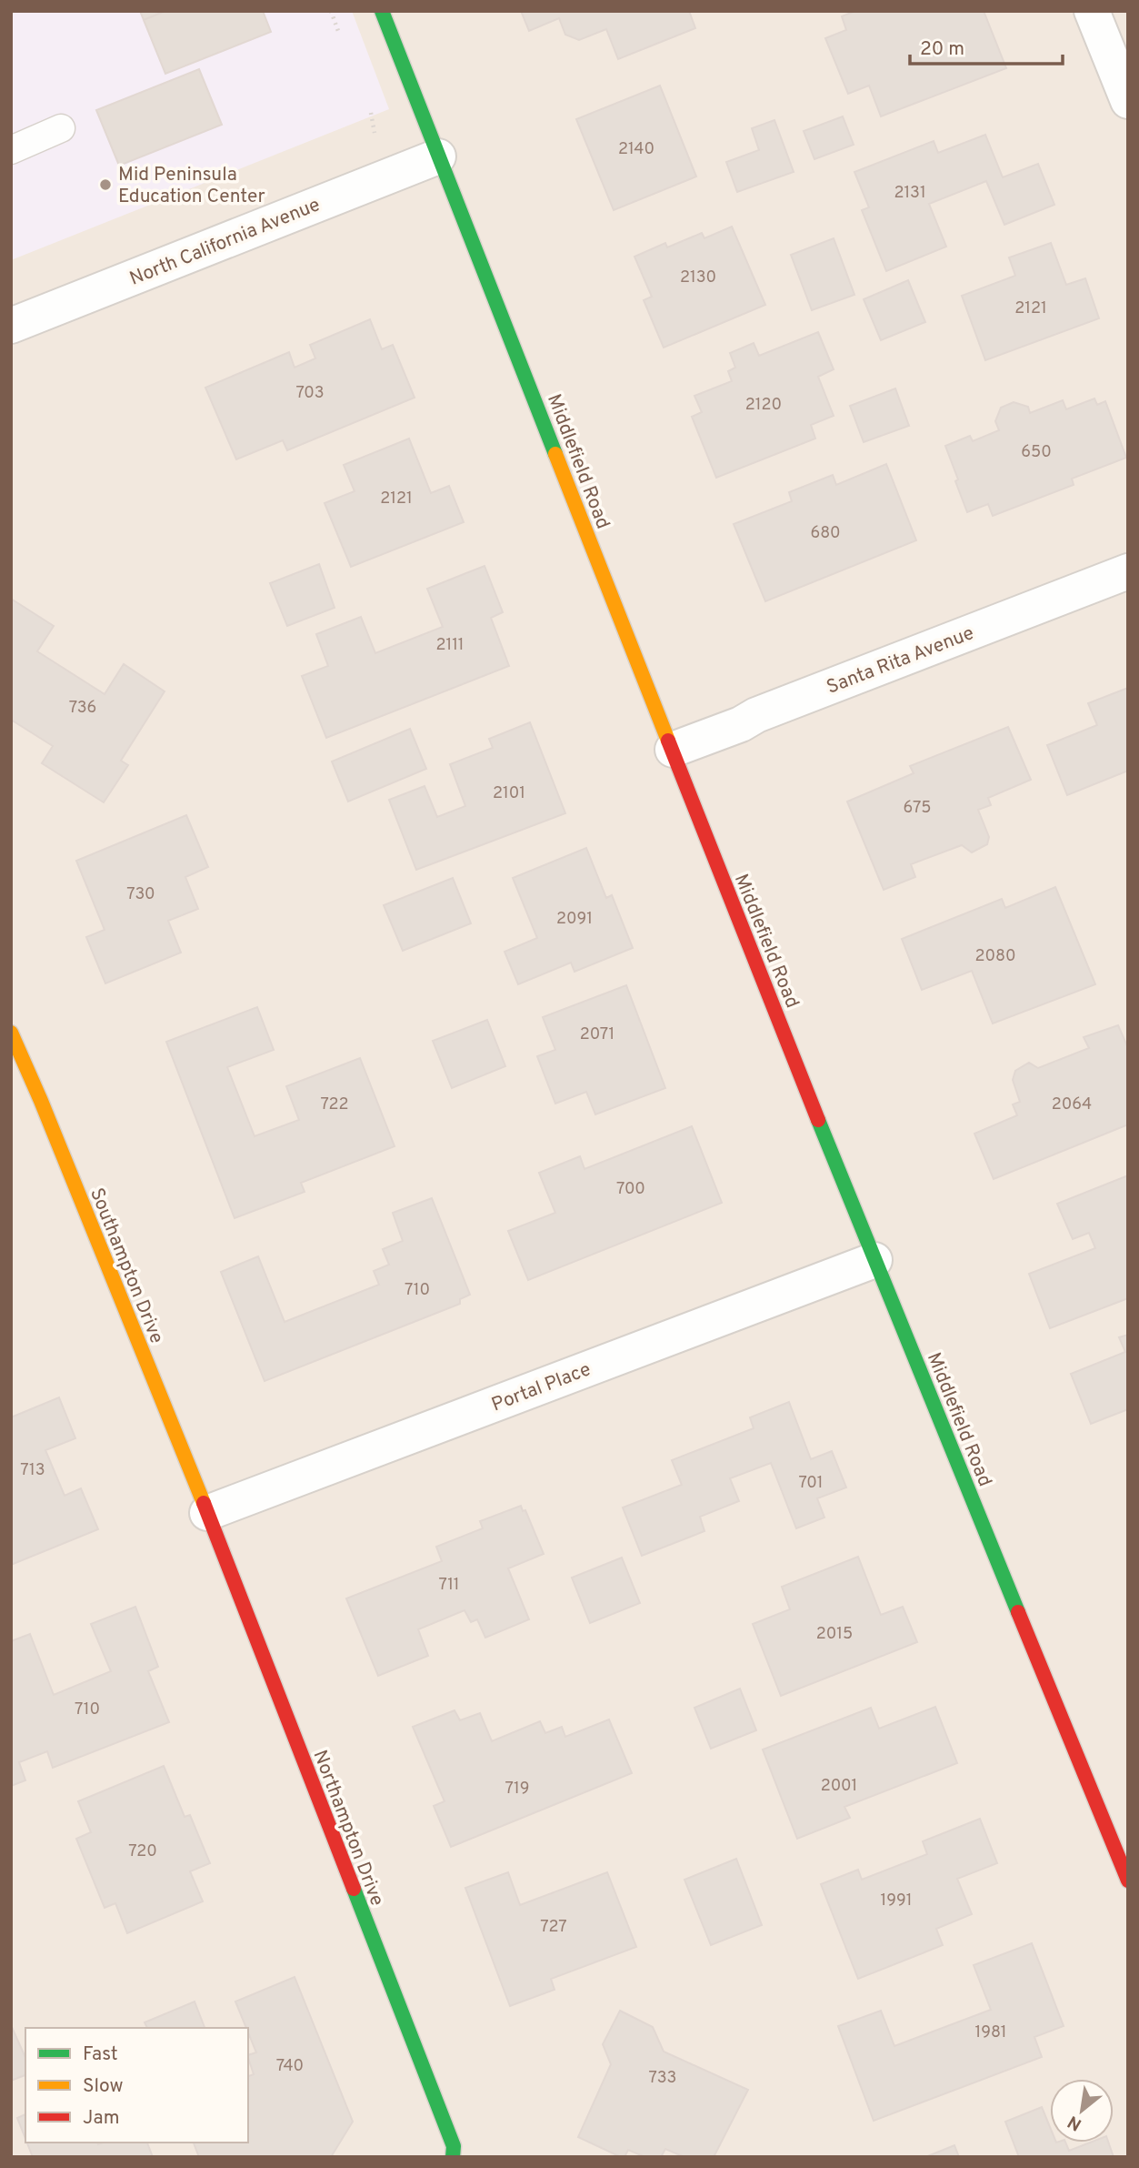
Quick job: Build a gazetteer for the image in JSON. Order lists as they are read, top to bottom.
{
  "streets": {
    "main road": ["Middlefield Road", "Southampton Drive", "Northampton Drive"],
    "street": ["North California Avenue", "Santa Rita Avenue", "Portal Place"]
  },
  "crossings": [
    ["North California Avenue", "Middlefield Road"],
    ["Middlefield Road", "Santa Rita Avenue"],
    ["Middlefield Road", "Portal Place"],
    ["Southampton Drive", "Portal Place"],
    ["Southampton Drive", "Northampton Drive"],
    ["Portal Place", "Northampton Drive"]
  ],
  "places": ["Mid Peninsula Education Center"],
  "house_numbers": [
    "2140",
    "2131",
    "2130",
    "2121",
    "703",
    "2120",
    "650",
    "2121",
    "680",
    "2111",
    "736",
    "2101",
    "675",
    "730",
    "2091",
    "2080",
    "2071",
    "722",
    "2064",
    "700",
    "710",
    "713",
    "701",
    "711",
    "2015",
    "710",
    "2001",
    "719",
    "720",
    "1991",
    "727",
    "1981",
    "740",
    "733"
  ],
  "legend": ["Fast", "Slow", "Jam"],
  "scale_bar": "20 m",
  "north": "bottom left"
}
